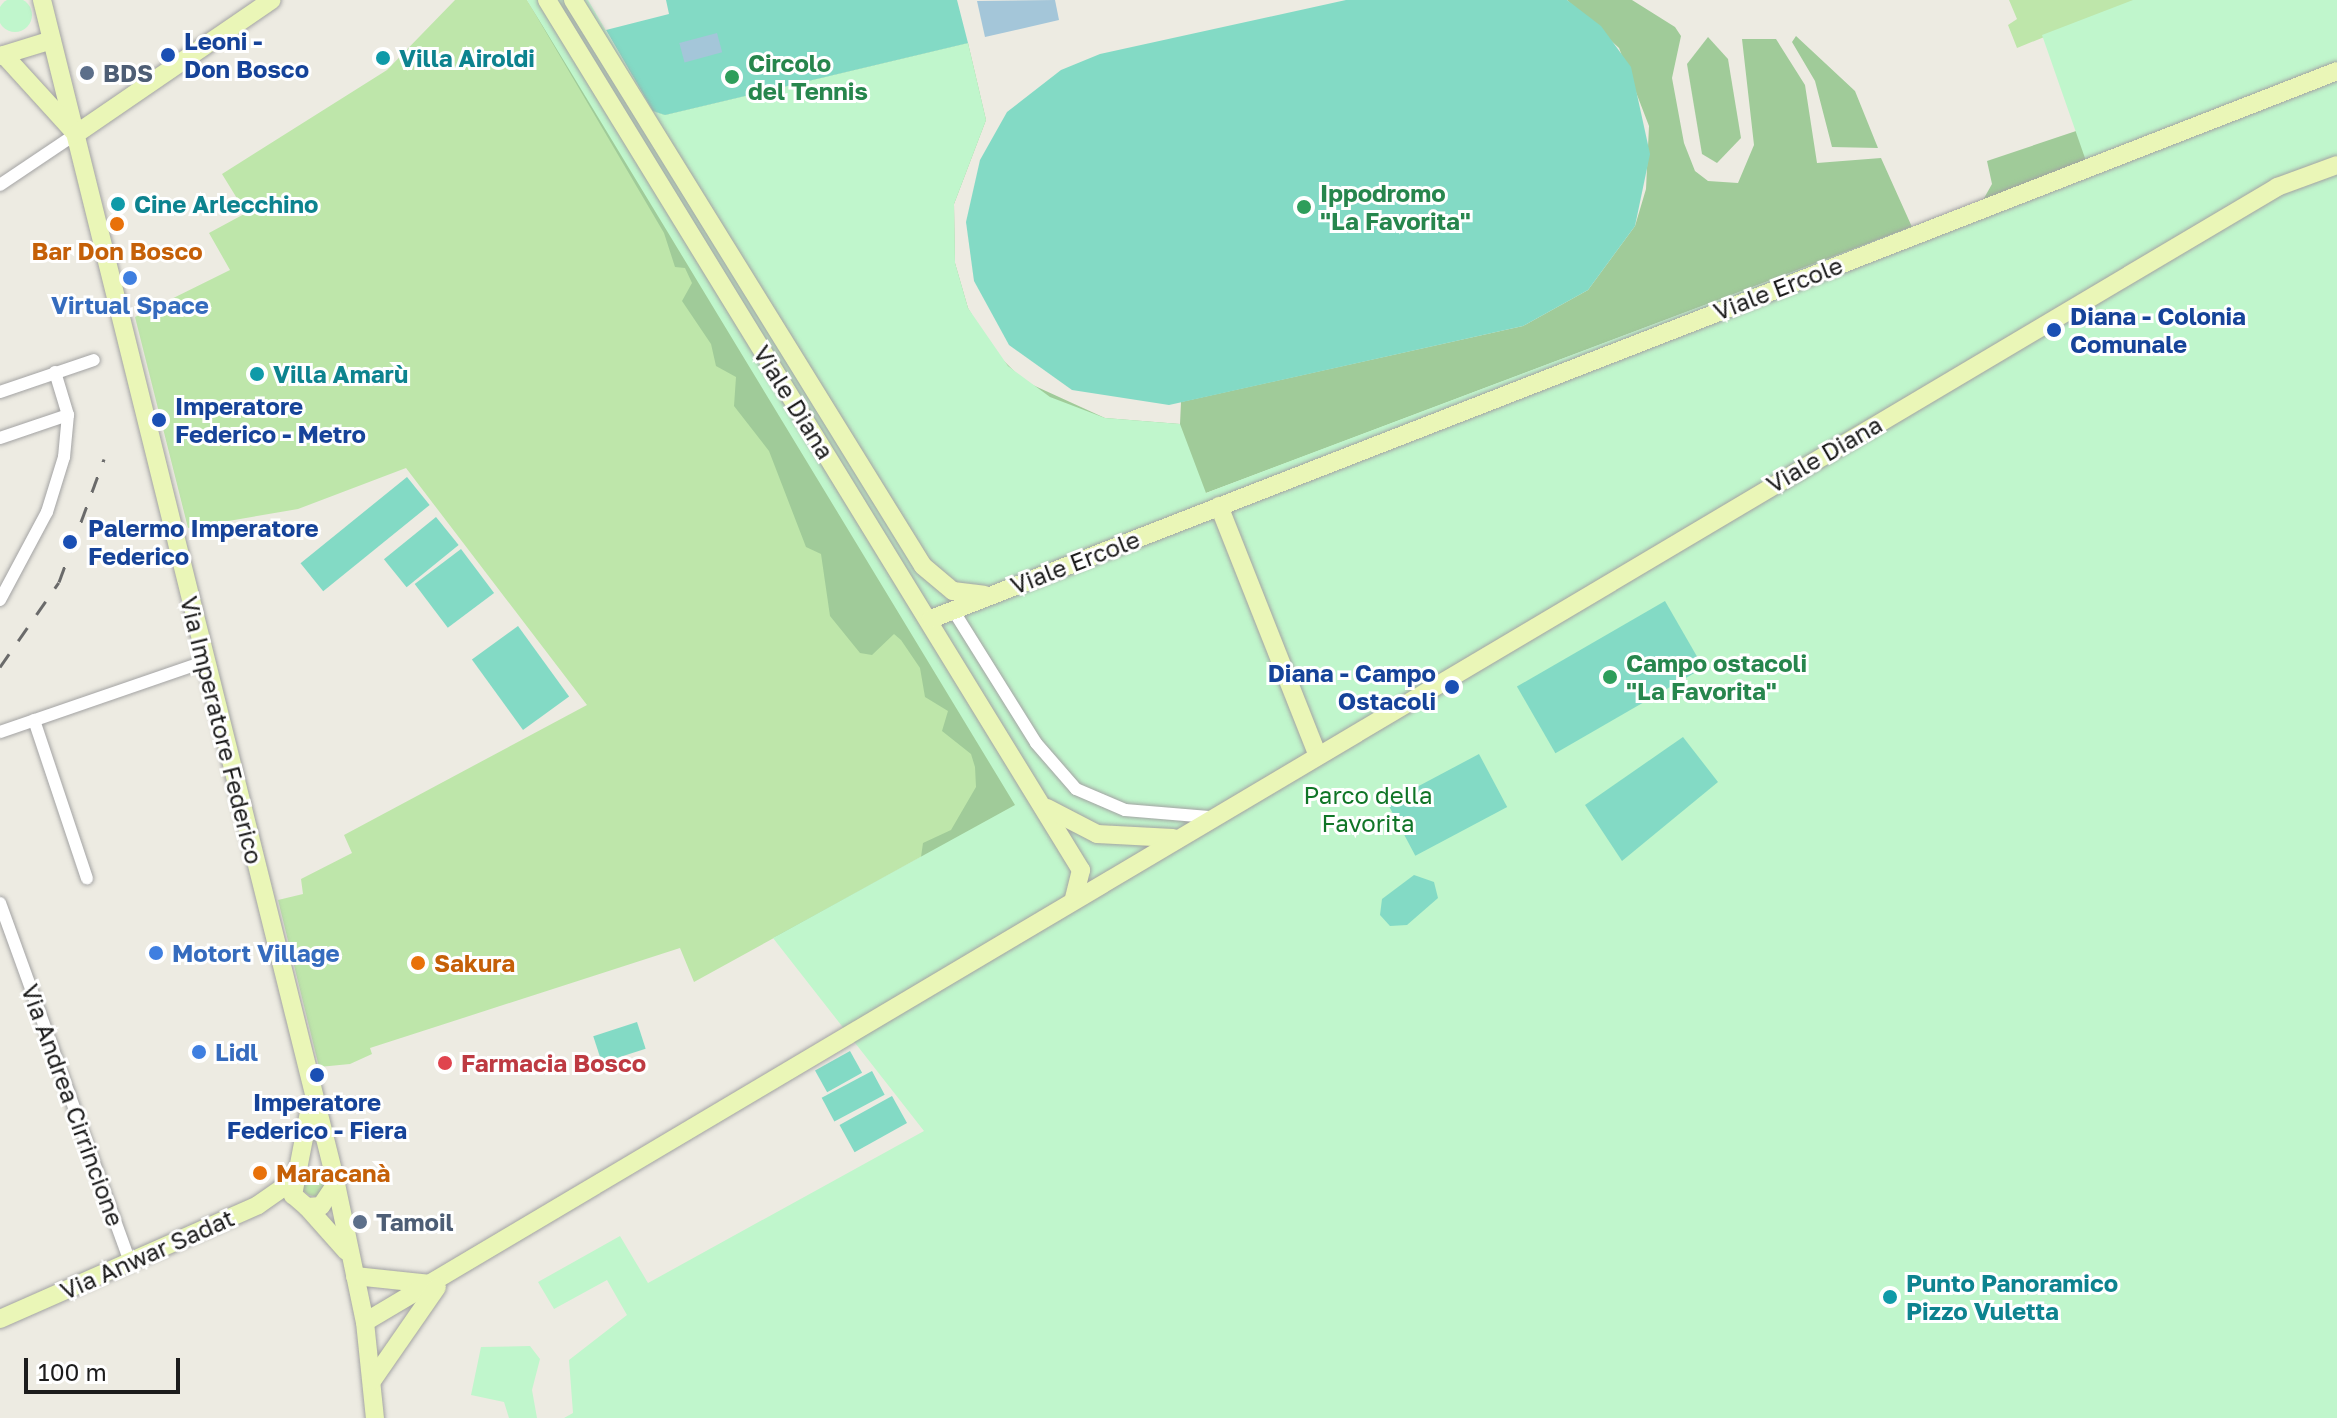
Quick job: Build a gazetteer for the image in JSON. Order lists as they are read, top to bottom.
{
  "streets": {
    "street": [
      "Viale Ercole",
      "Viale Diana",
      "Via Imperatore Federico",
      "Via Andrea Cirrincione",
      "Via Anwar Sadat"
    ]
  },
  "crossings": [
    ["Viale Ercole", "Viale Diana"],
    ["Via Andrea Cirrincione", "Via Anwar Sadat"]
  ],
  "parks": ["Parco della Favorita"],
  "places": [
    "Leoni - Don Bosco",
    "Villa Airoldi",
    "BDS",
    "Circolo del Tennis",
    "Cine Arlecchino",
    "Ippodromo \"La Favorita\"",
    "Bar Don Bosco",
    "Virtual Space",
    "Diana - Colonia Comunale",
    "Villa Amarù",
    "Imperatore Federico - Metro",
    "Palermo Imperatore Federico",
    "Campo ostacoli \"La Favorita\"",
    "Diana - Campo Ostacoli",
    "Motort Village",
    "Sakura",
    "Lidl",
    "Farmacia Bosco",
    "Imperatore Federico - Fiera",
    "Maracanà",
    "Tamoil",
    "Punto Panoramico Pizzo Vuletta"
  ],
  "scale_bar": "100 m"
}
